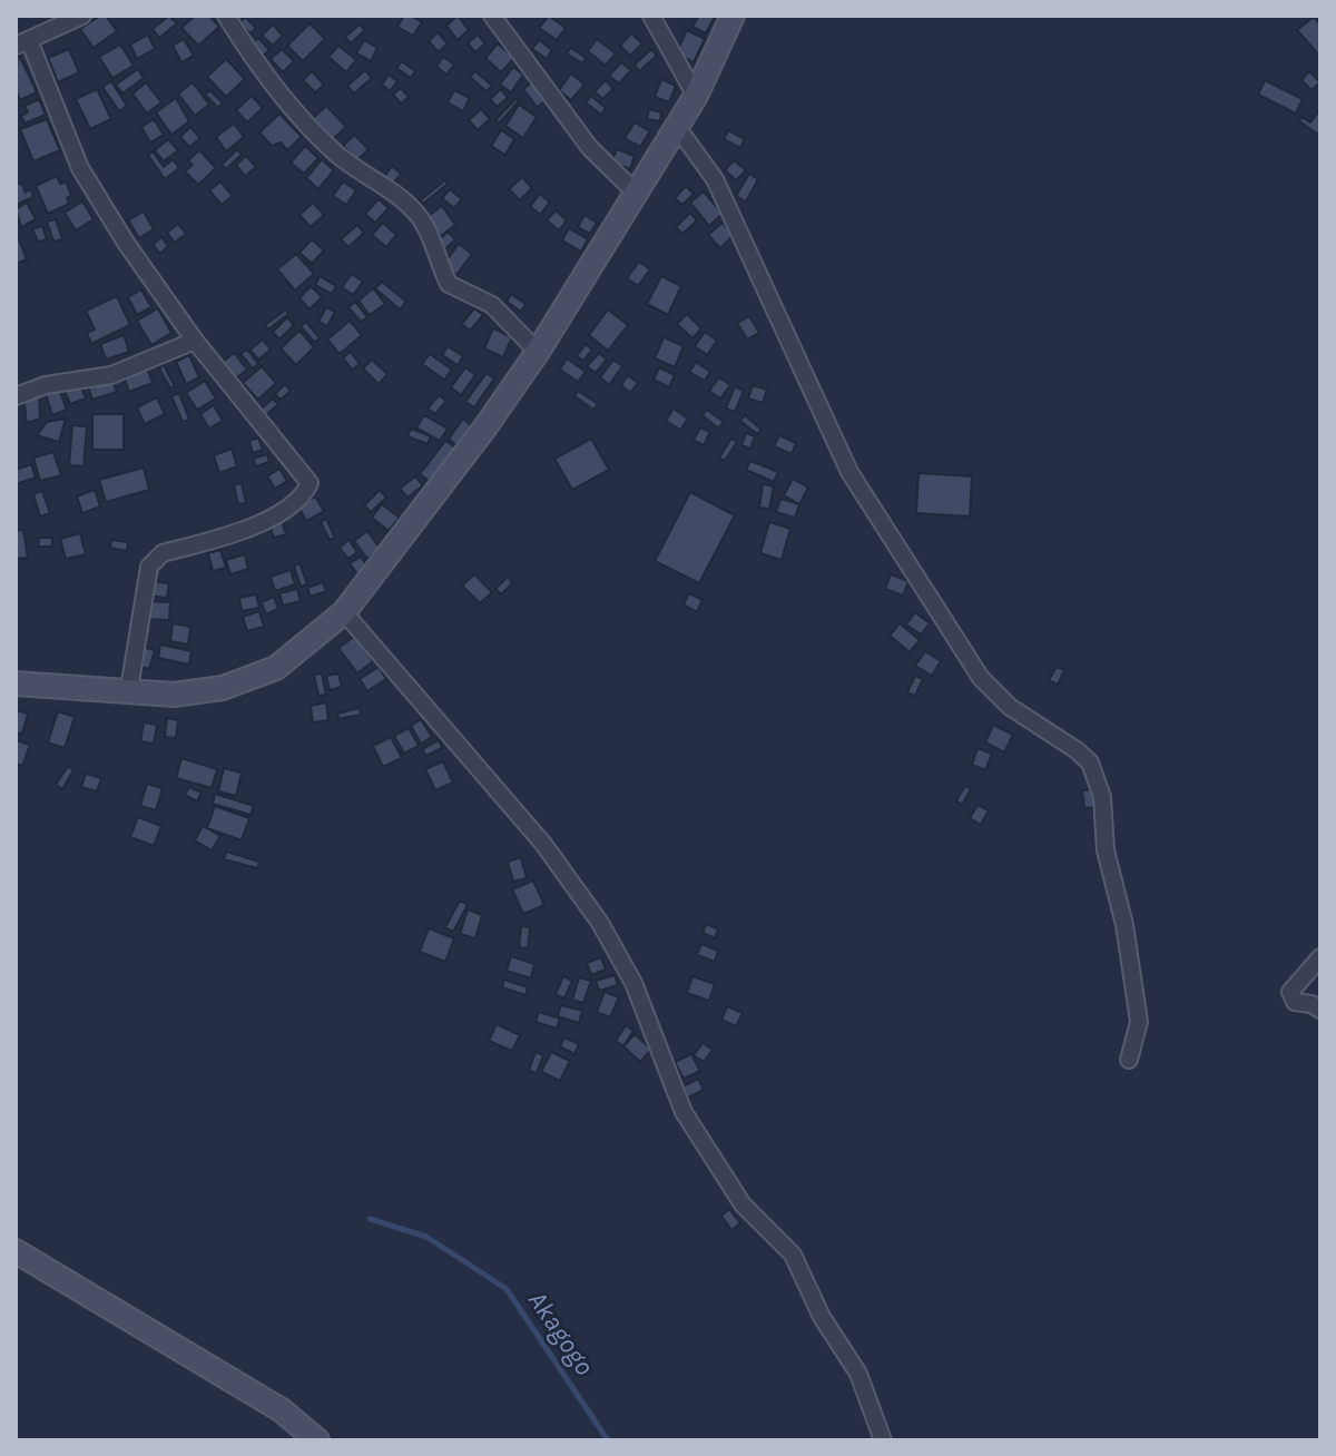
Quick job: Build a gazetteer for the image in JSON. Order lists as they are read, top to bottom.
{
  "water": ["Akagogo"]
}
